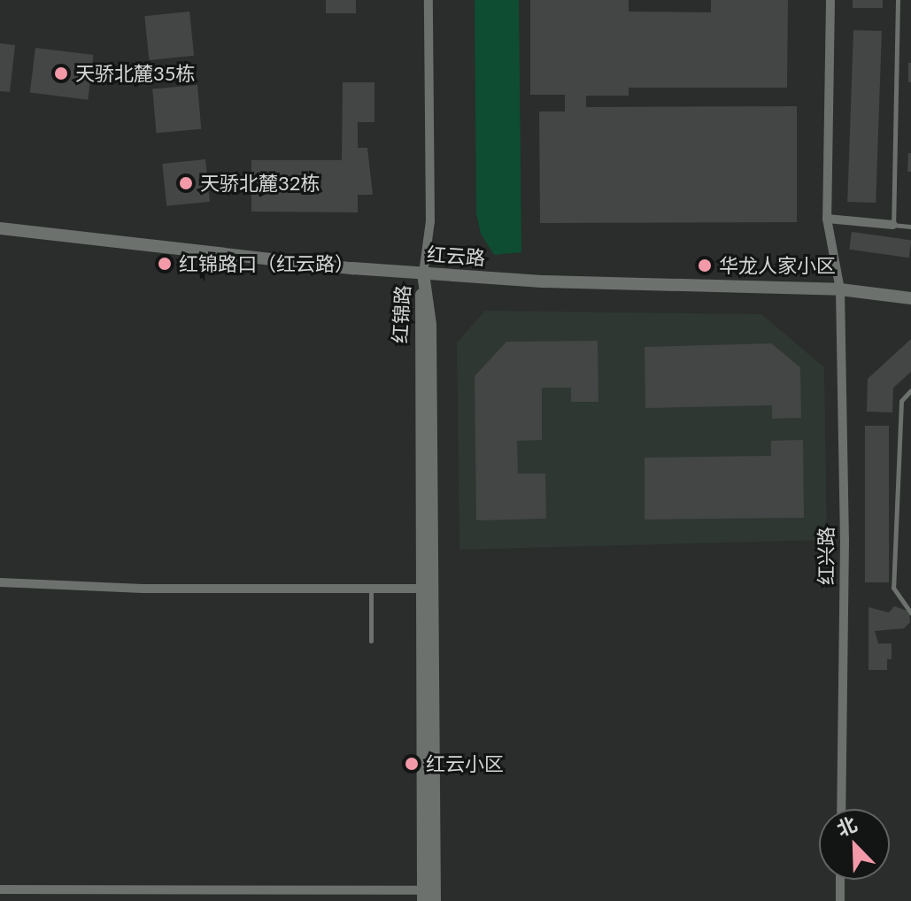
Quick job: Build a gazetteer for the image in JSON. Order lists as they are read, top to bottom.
{
  "streets": {
    "street": ["红云路", "红锦路", "红兴路"]
  },
  "crossings": [
    ["红云路", "红锦路"],
    ["红云路", "红兴路"]
  ],
  "places": [
    "天骄北麓35栋",
    "天骄北麓32栋",
    "红锦路口（红云路）",
    "华龙人家小区",
    "红云小区"
  ],
  "north": "top left"
}
